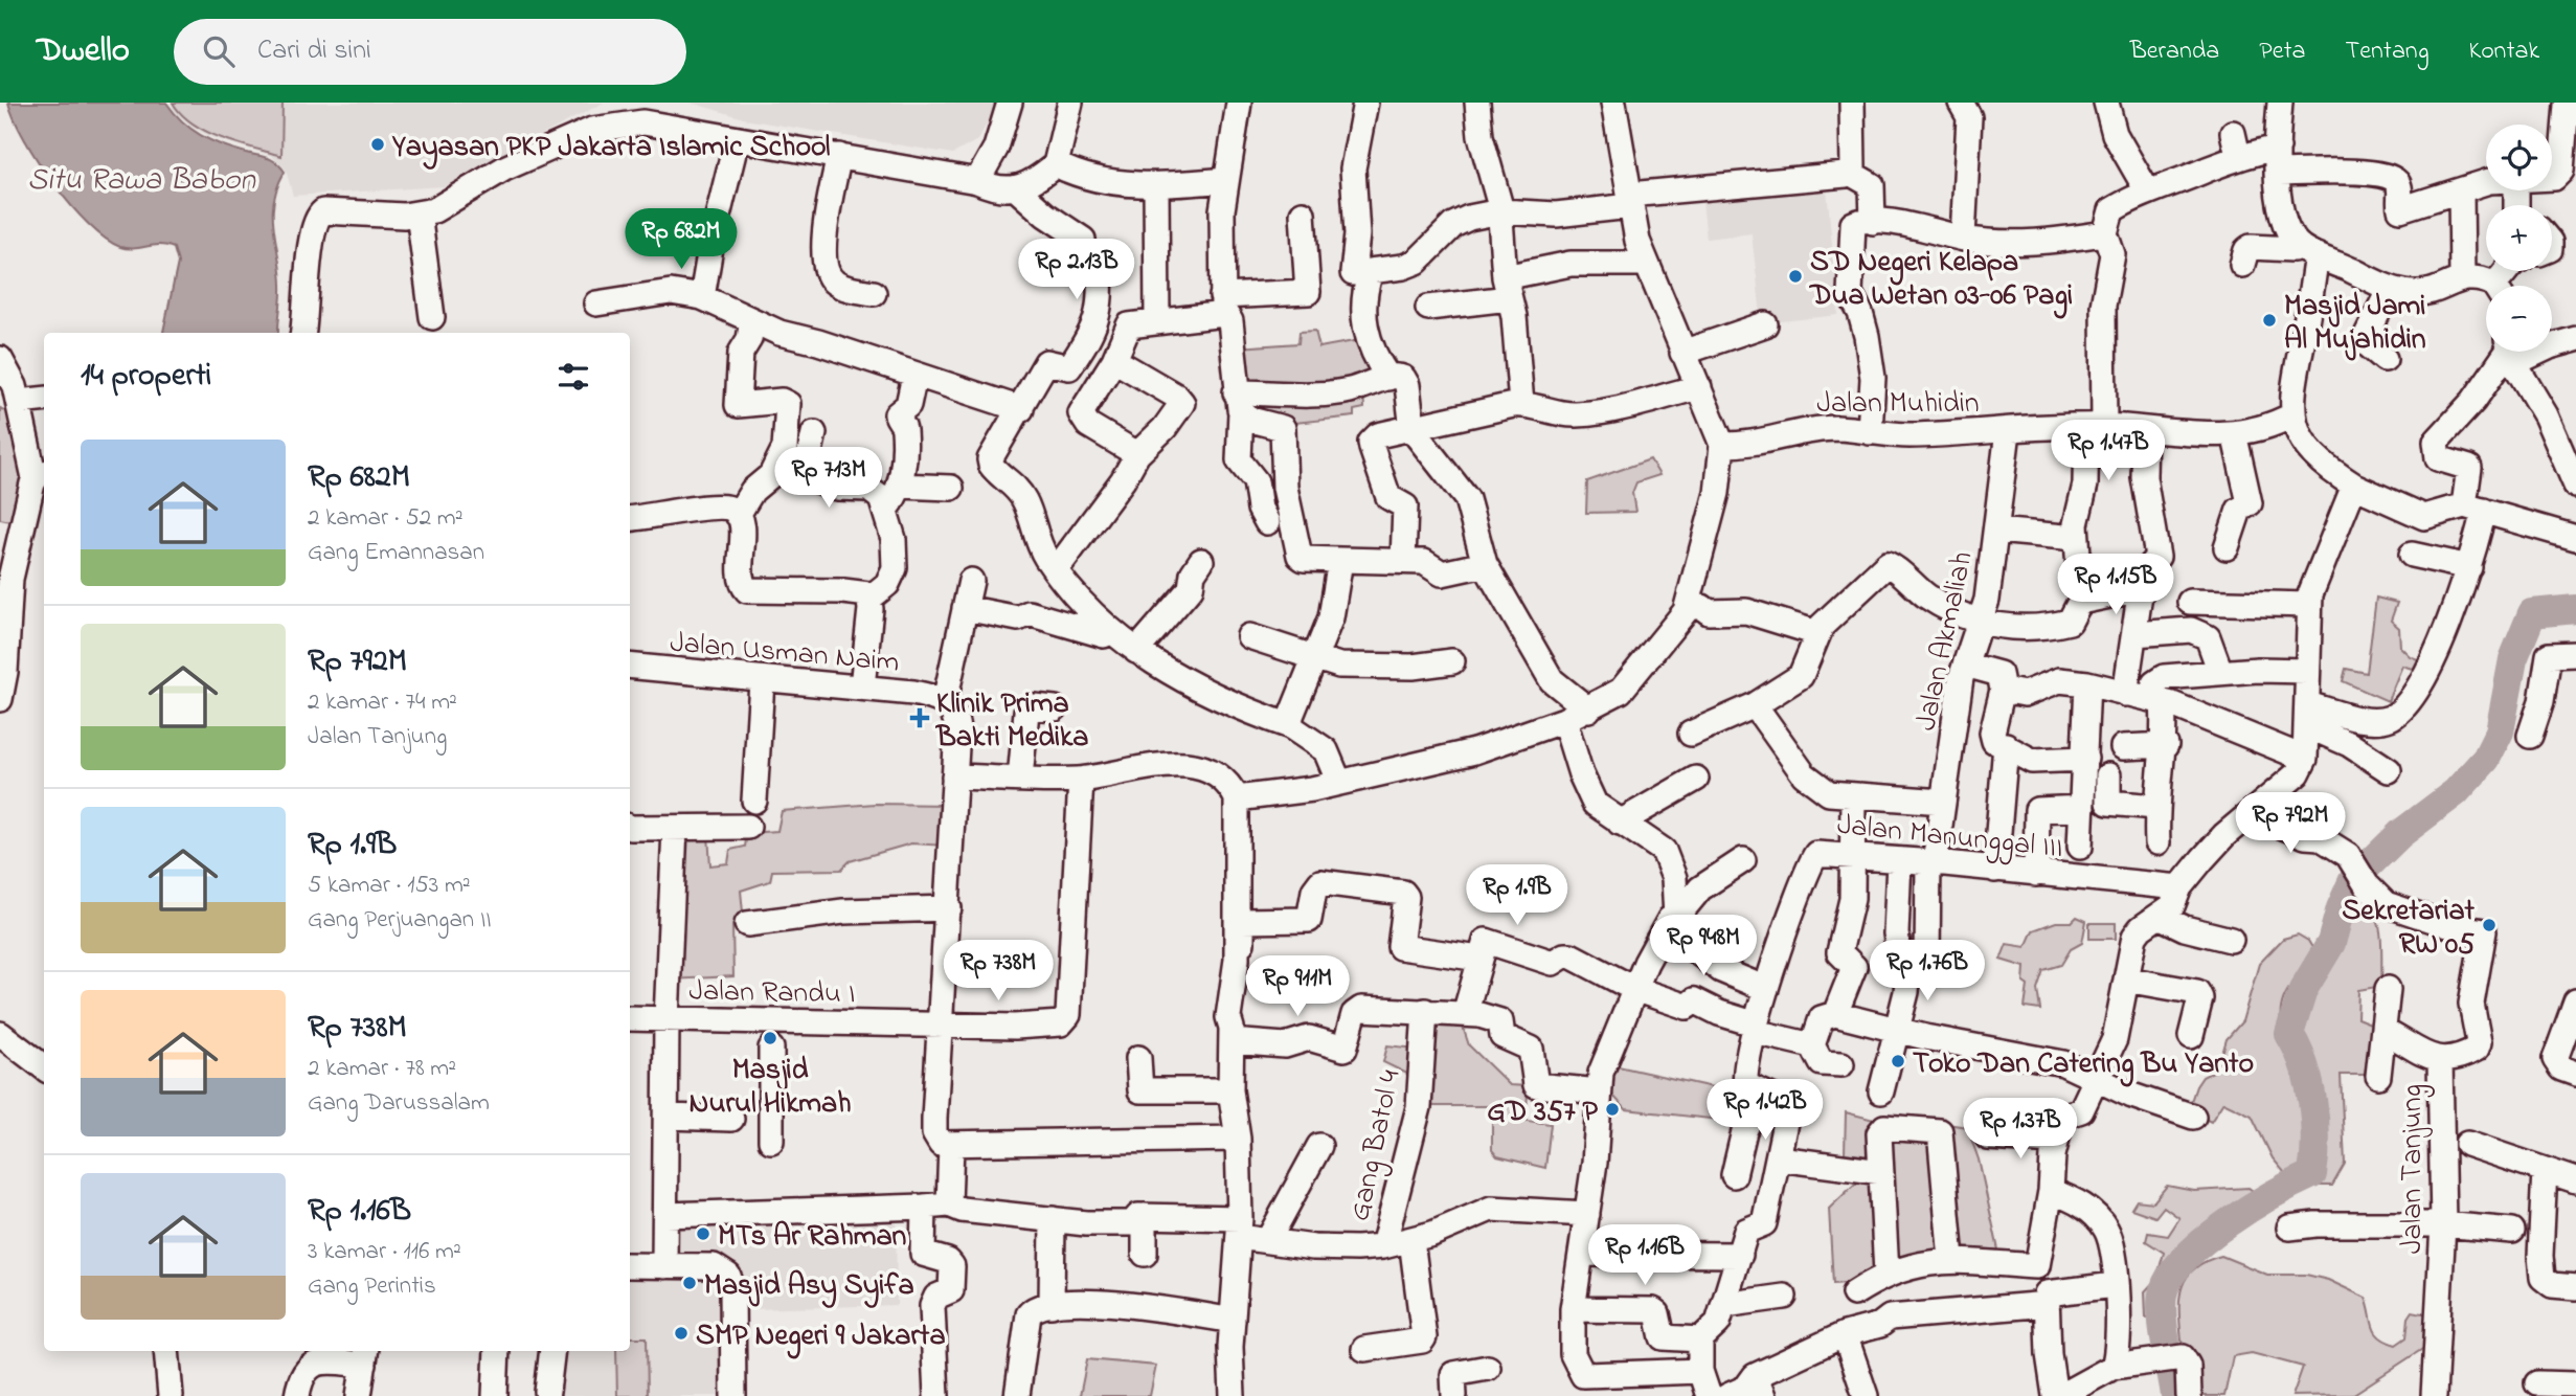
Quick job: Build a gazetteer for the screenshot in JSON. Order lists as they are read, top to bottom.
{
  "streets": {
    "street": [
      "Jalan Muhidin",
      "Jalan Akmaliah",
      "Jalan Usman Naim",
      "Jalan Manunggal III",
      "Jalan Randu I",
      "Gang Batol 4",
      "Jalan Tanjung"
    ]
  },
  "crossings": [
    ["Jalan Muhidin", "Jalan Akmaliah"],
    ["Jalan Akmaliah", "Jalan Manunggal III"]
  ],
  "water": ["Situ Rawa Babon"],
  "places": {
    "other": [
      "Yayasan PKP Jakarta Islamic School",
      "SD Negeri Kelapa Dua Wetan 03-06 Pagi",
      "Masjid Jami Al Mujahidin",
      "Sekretariat RW 05",
      "Masjid Nurul Hikmah",
      "Toko Dan Catering Bu Yanto",
      "GD 357 P",
      "MTs Ar Rahman",
      "Masjid Asy Syifa",
      "SMP Negeri 9 Jakarta"
    ],
    "health": ["Klinik Prima Bakti Medika"]
  },
  "page": {
    "header": "Dwello",
    "search": "Cari di sini",
    "nav": [
      "Beranda",
      "Peta",
      "Tentang",
      "Kontak"
    ],
    "map_buttons": ["+", "−"],
    "price": [
      "Rp 682M",
      "Rp 2.13B",
      "Rp 1.47B",
      "Rp 713M",
      "Rp 1.15B",
      "Rp 792M",
      "Rp 1.9B",
      "Rp 948M",
      "Rp 738M",
      "Rp 1.76B",
      "Rp 911M",
      "Rp 1.42B",
      "Rp 1.37B",
      "Rp 1.16B"
    ],
    "heading": "14 properti",
    "list": [
      {
        "name": "Rp 682M",
        "note": "2 kamar · 52 m² · Gang Emannasan"
      },
      {
        "name": "Rp 792M",
        "note": "2 kamar · 74 m² · Jalan Tanjung"
      },
      {
        "name": "Rp 1.9B",
        "note": "5 kamar · 153 m² · Gang Perjuangan II"
      },
      {
        "name": "Rp 738M",
        "note": "2 kamar · 78 m² · Gang Darussalam"
      },
      {
        "name": "Rp 1.16B",
        "note": "3 kamar · 116 m² · Gang Perintis"
      }
    ]
  }
}
